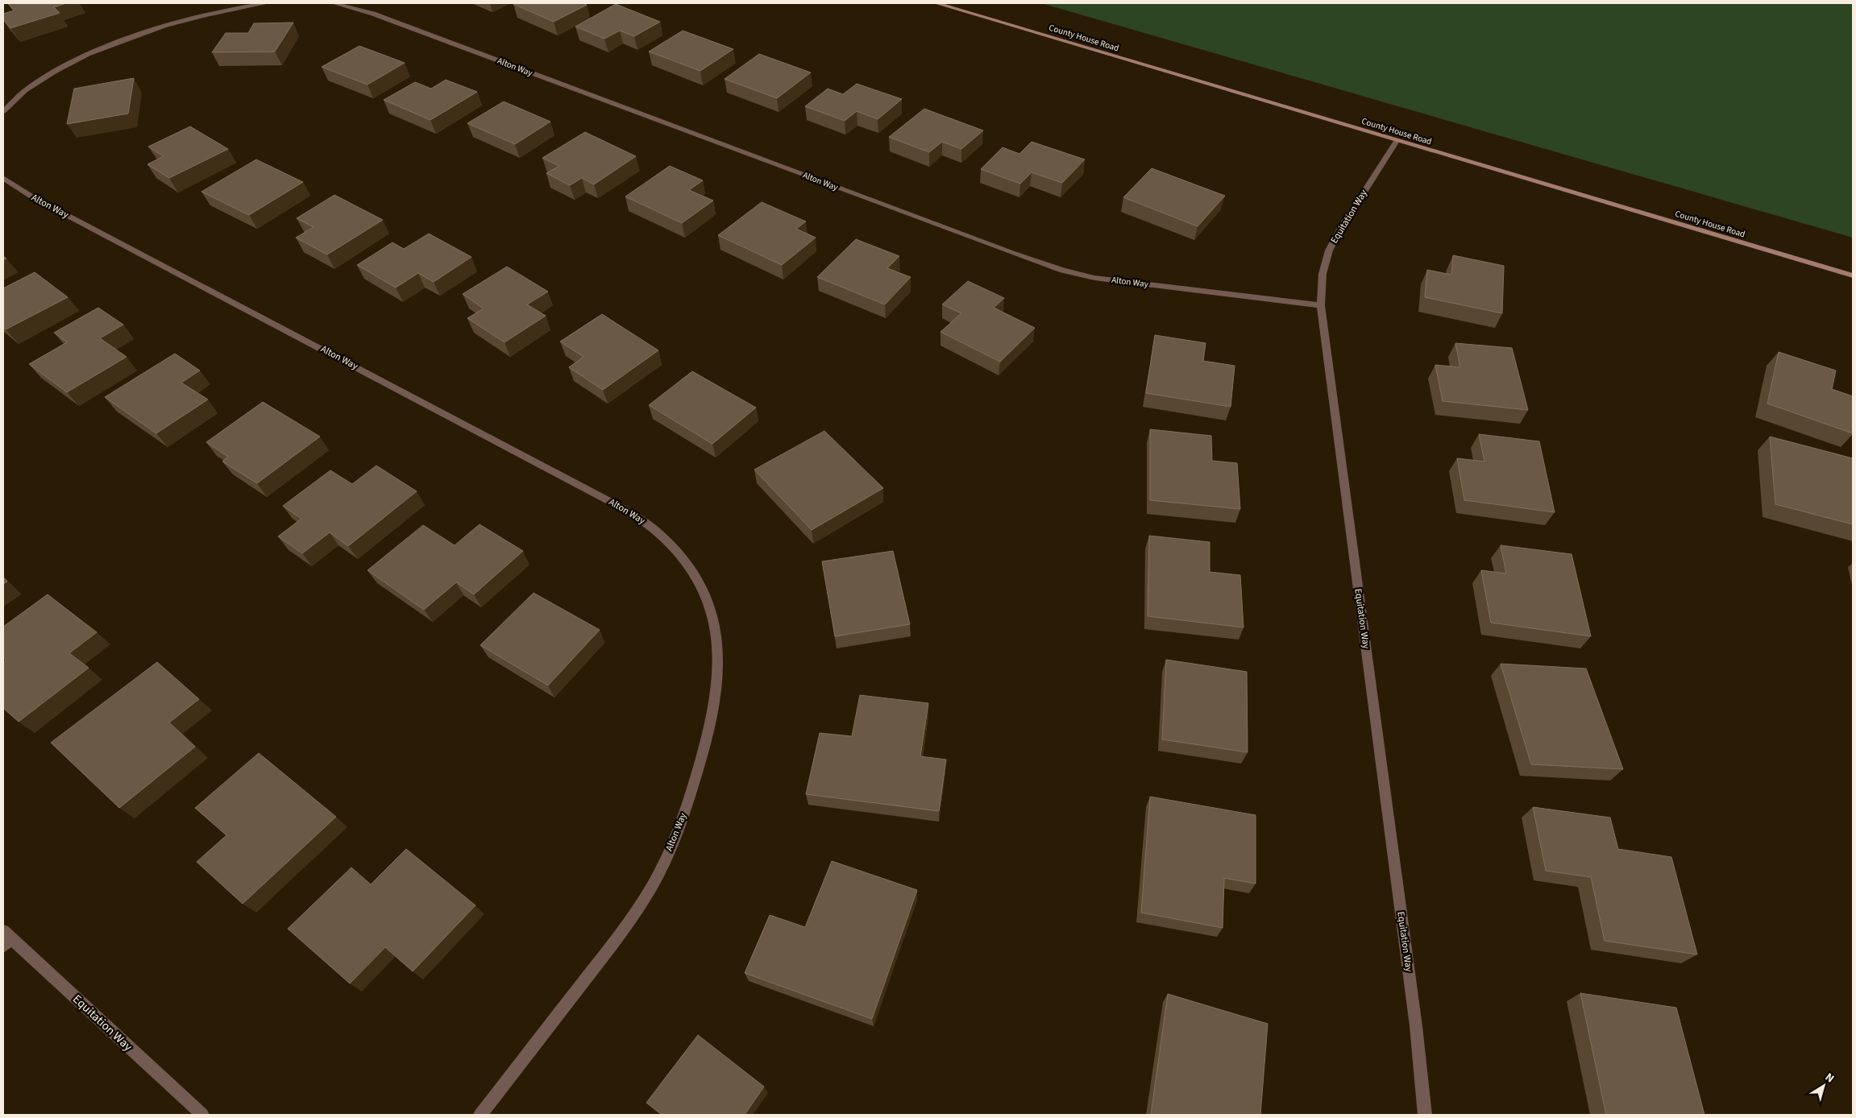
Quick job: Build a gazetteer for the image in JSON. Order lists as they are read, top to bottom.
{
  "streets": {
    "street": ["County House Road", "Alton Way", "Equitation Way"]
  },
  "crossings": [
    ["County House Road", "Equitation Way"],
    ["Alton Way", "Equitation Way"]
  ],
  "north": "top right"
}
